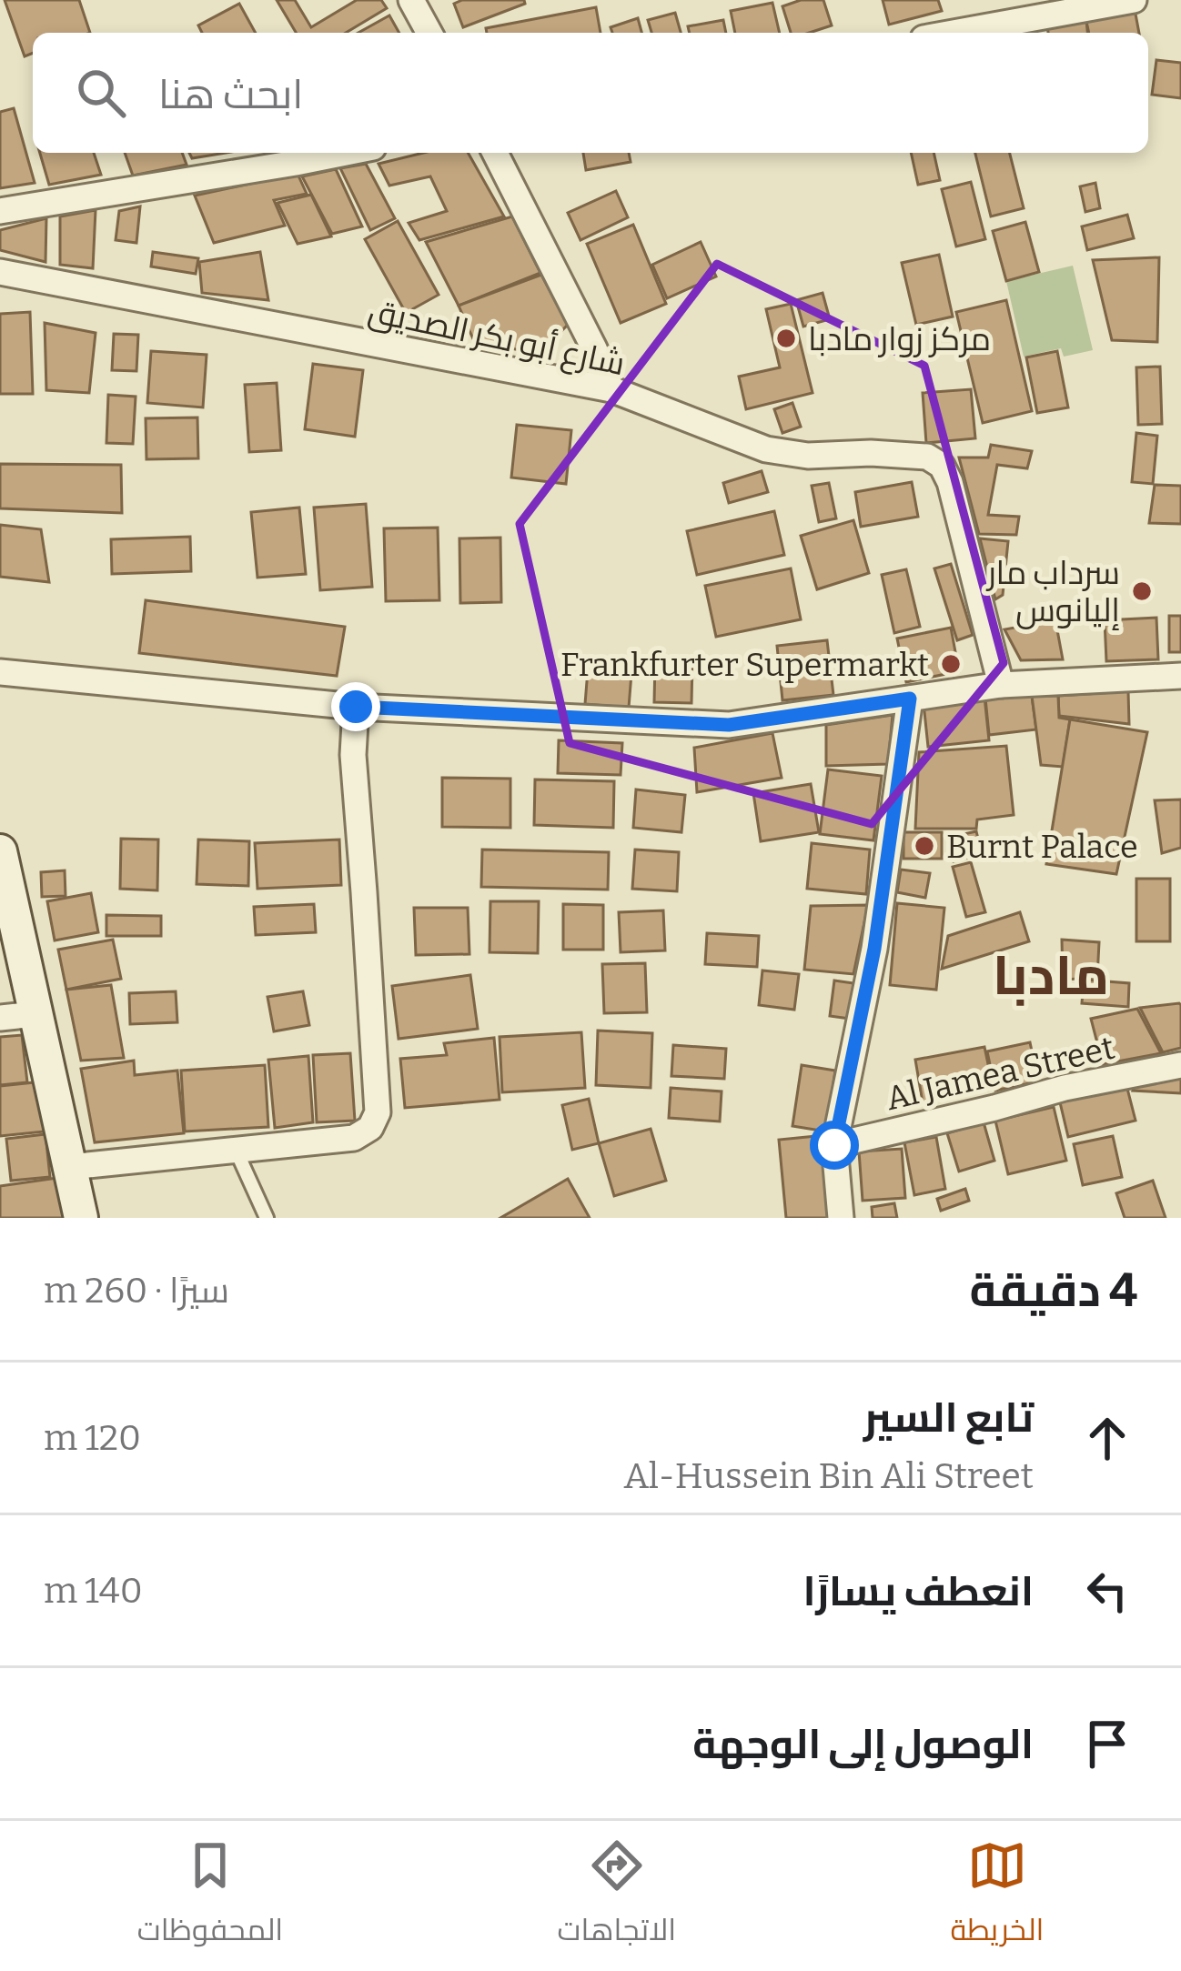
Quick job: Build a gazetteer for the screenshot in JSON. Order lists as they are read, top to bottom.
{
  "streets": {
    "street": ["شارع أبو بكر الصديق", "Al Jamea Street"]
  },
  "districts": ["مادبا"],
  "places": [
    "مركز زوار مادبا",
    "سرداب مار إليانوس",
    "Frankfurter Supermarkt",
    "Burnt Palace"
  ],
  "page": {
    "search": "ابحث هنا",
    "heading": ["4 دقيقة", "سيرًا · 260 m"],
    "list": [
      ["تابع السير", "Al-Hussein Bin Ali Street", "120 m"],
      ["انعطف يسارًا", "140 m"],
      "الوصول إلى الوجهة"
    ],
    "nav": ["الخريطة", "الاتجاهات", "المحفوظات"]
  }
}
